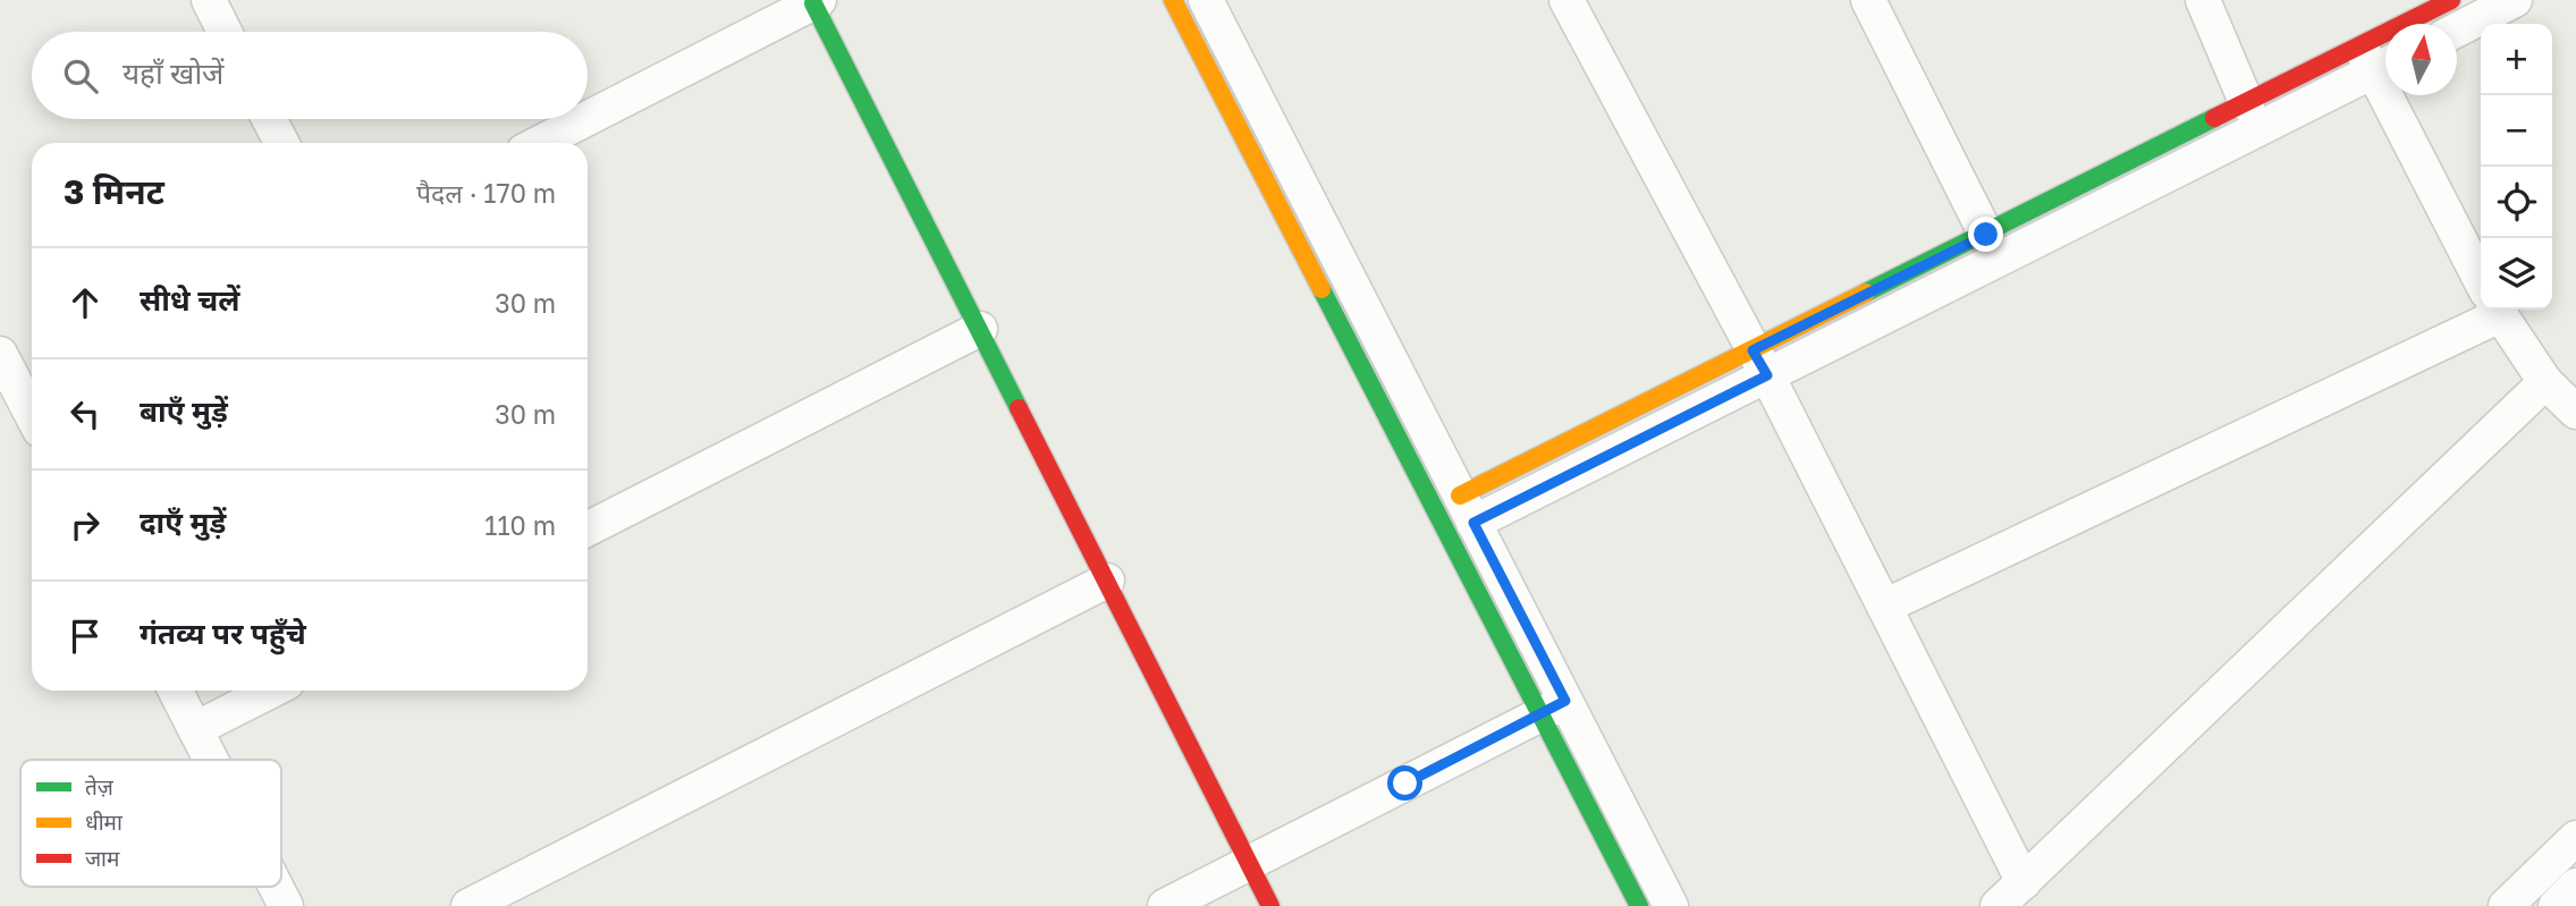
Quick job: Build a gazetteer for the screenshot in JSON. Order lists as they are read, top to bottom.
{
  "legend": ["तेज़", "धीमा", "जाम"],
  "north": "top",
  "page": {
    "map_buttons": ["+", "−"],
    "search": "यहाँ खोजें",
    "heading": ["3 मिनट", "पैदल · 170 m"],
    "list": [
      ["सीधे चलें", "30 m"],
      ["बाएँ मुड़ें", "30 m"],
      ["दाएँ मुड़ें", "110 m"],
      "गंतव्य पर पहुँचे"
    ]
  }
}
